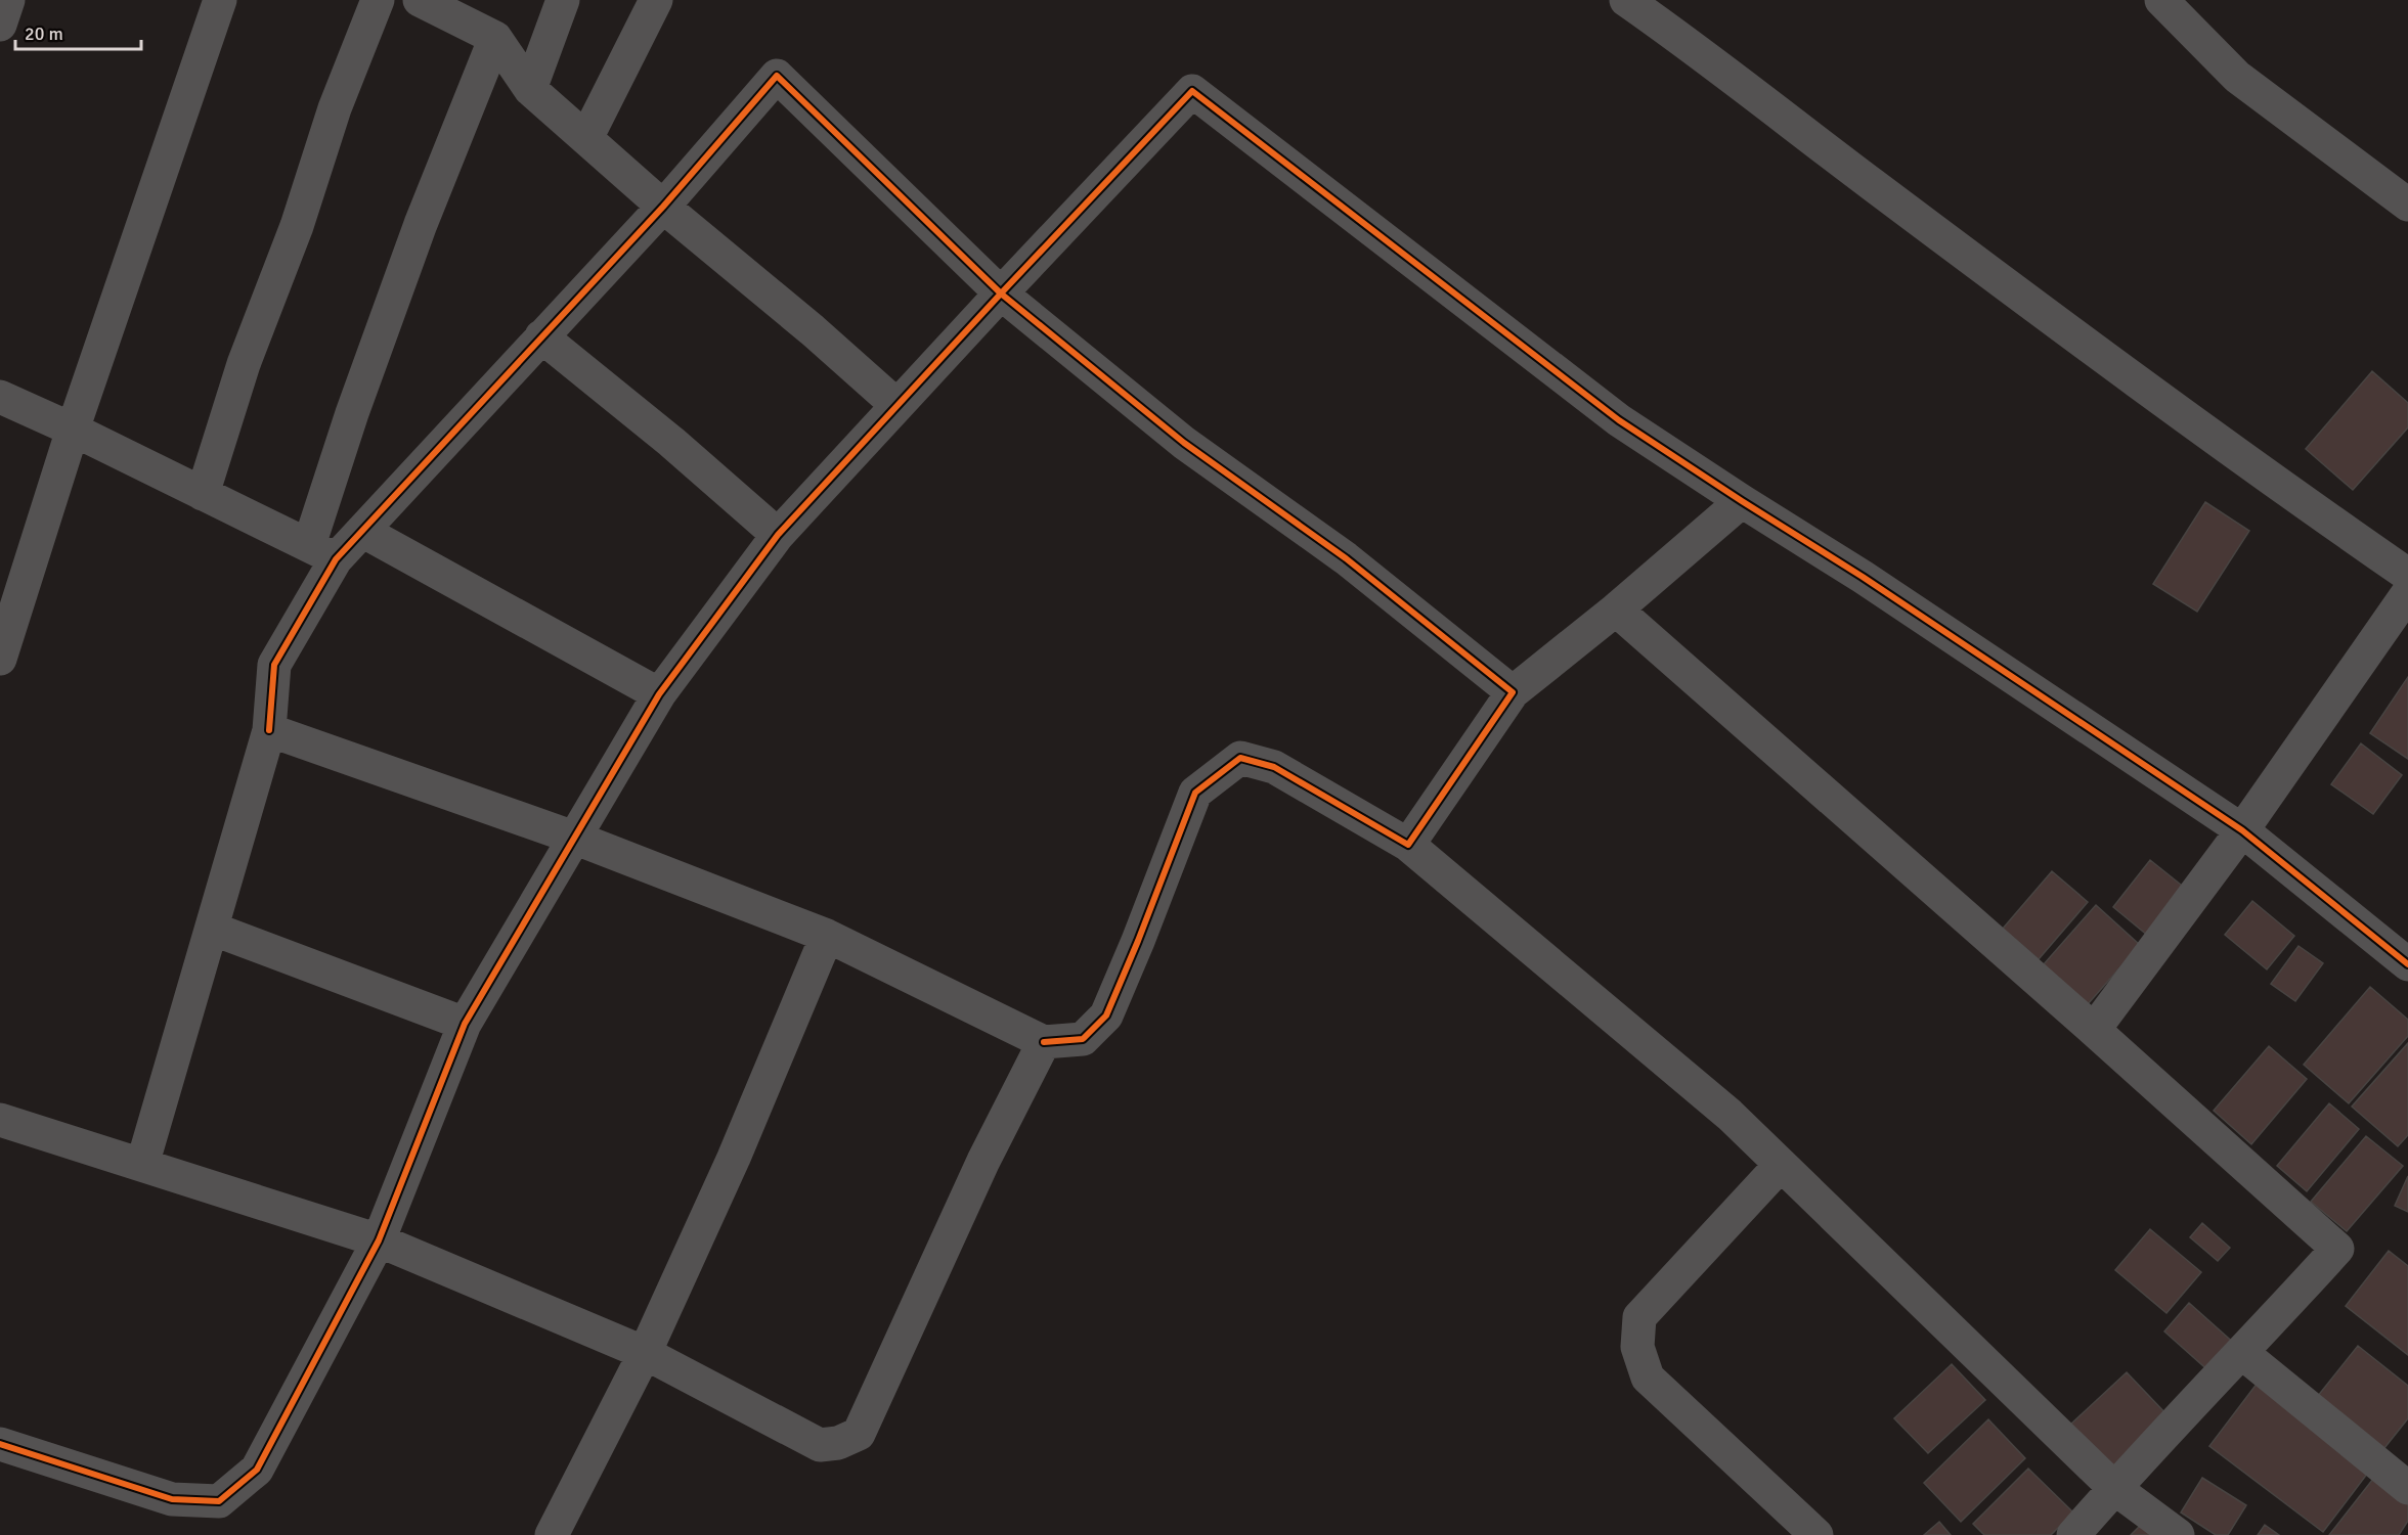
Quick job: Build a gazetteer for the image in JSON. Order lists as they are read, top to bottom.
{
  "scale_bar": "20 m"
}
